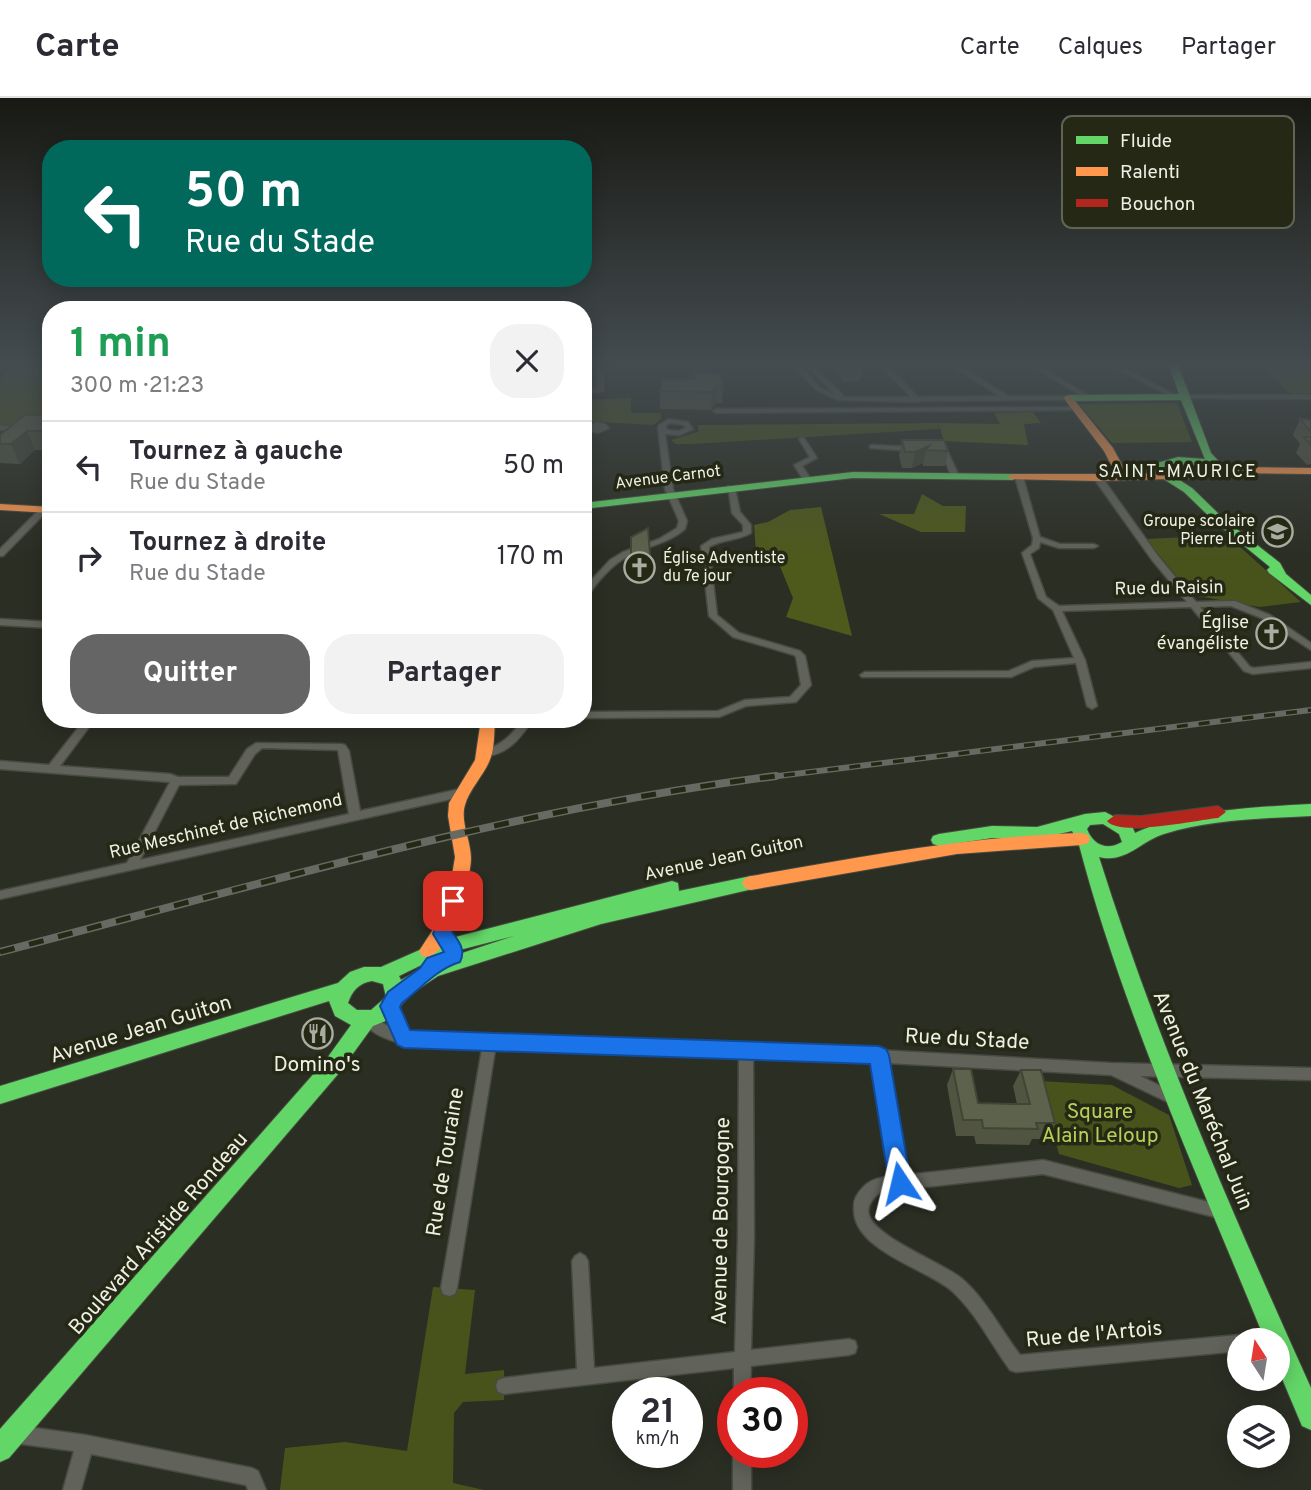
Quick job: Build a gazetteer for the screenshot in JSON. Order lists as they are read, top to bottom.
{
  "streets": {
    "main road": [
      "Avenue Carnot",
      "Avenue Jean Guiton",
      "Avenue du Maréchal Juin",
      "Boulevard Aristide Rondeau"
    ],
    "street": [
      "Rue du Raisin",
      "Rue Meschinet de Richemond",
      "Rue du Stade",
      "Rue de Touraine",
      "Avenue de Bourgogne",
      "Rue de l'Artois"
    ]
  },
  "crossings": [
    ["Avenue Jean Guiton", "Avenue du Maréchal Juin"],
    ["Avenue Jean Guiton", "Boulevard Aristide Rondeau"],
    ["Rue du Stade", "Avenue du Maréchal Juin"],
    ["Rue du Stade", "Rue de Touraine"],
    ["Rue du Stade", "Avenue de Bourgogne"],
    ["Avenue du Maréchal Juin", "Rue de l'Artois"]
  ],
  "districts": ["SAINT-MAURICE"],
  "parks": ["Square Alain Leloup"],
  "places": {
    "school or university": ["Groupe scolaire Pierre Loti"],
    "church": ["Église Adventiste du 7e jour", "Église évangéliste"],
    "restaurant": ["Domino's"]
  },
  "legend": ["Fluide", "Ralenti", "Bouchon"],
  "north": "top",
  "page": {
    "header": "Carte",
    "nav": ["Carte", "Calques", "Partager"],
    "turn": ["50 m", "Rue du Stade"],
    "heading": ["1 min", "300 m · 21:23"],
    "list": [
      {
        "name": "Tournez à gauche",
        "note": "Rue du Stade",
        "value": "50 m"
      },
      {
        "name": "Tournez à droite",
        "note": "Rue du Stade",
        "value": "170 m"
      }
    ],
    "buttons": ["Quitter", "Partager"],
    "speed": "21 km/h",
    "limit": "30"
  }
}
